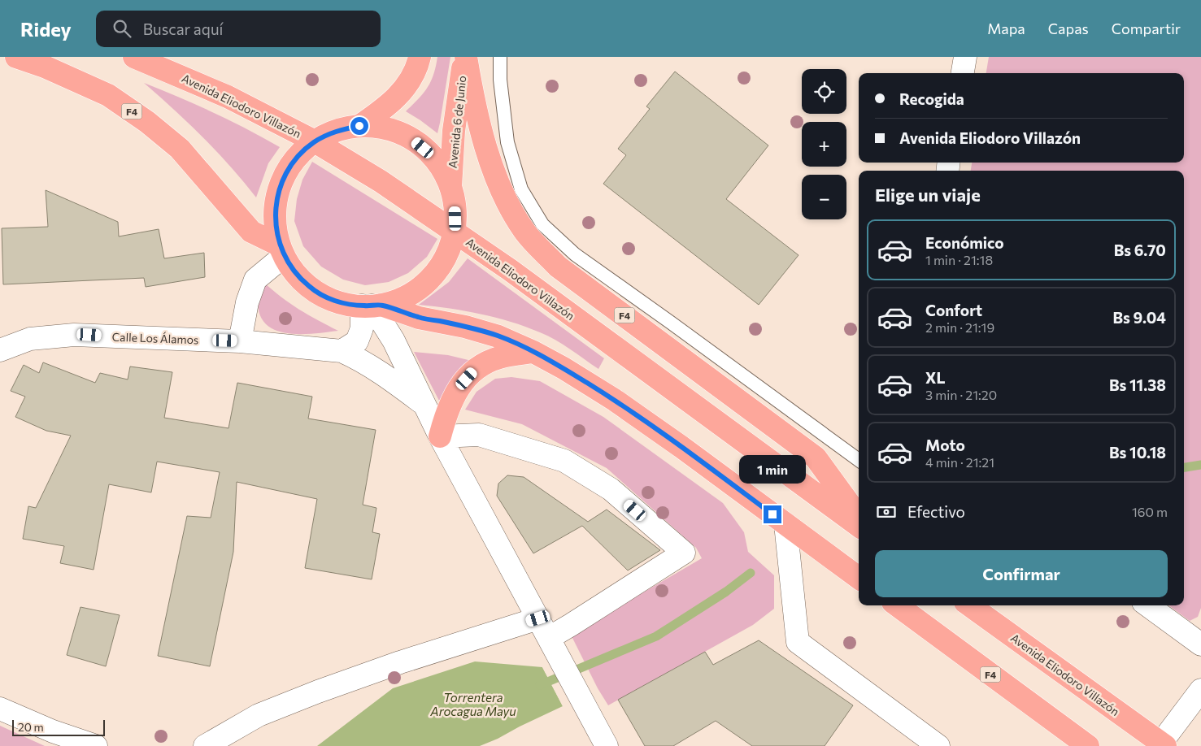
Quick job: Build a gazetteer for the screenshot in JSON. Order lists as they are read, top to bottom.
{
  "streets": {
    "highway": ["Avenida Eliodoro Villazón", "F4", "Avenida 6 de Junio"],
    "street": ["Calle Los Álamos"]
  },
  "crossings": [
    ["Avenida Eliodoro Villazón", "F4"],
    ["F4", "Avenida 6 de Junio"]
  ],
  "water": ["Torrentera Arocagua Mayu"],
  "scale_bar": "20 m",
  "page": {
    "header": "Ridey",
    "search": "Buscar aquí",
    "nav": ["Mapa", "Capas", "Compartir"],
    "map_buttons": ["+", "−"],
    "banner": ["Recogida", "Avenida Eliodoro Villazón"],
    "heading": "Elige un viaje",
    "list": [
      {
        "name": "Económico",
        "note": "1 min · 21:18",
        "value": "Bs 6.70"
      },
      {
        "name": "Confort",
        "note": "2 min · 21:19",
        "value": "Bs 9.04"
      },
      {
        "name": "XL",
        "note": "3 min · 21:20",
        "value": "Bs 11.38"
      },
      {
        "name": "Moto",
        "note": "4 min · 21:21",
        "value": "Bs 10.18"
      }
    ],
    "bubble": "1 min",
    "pay": ["Efectivo", "160 m"],
    "buttons": "Confirmar",
    "scale": "20 m"
  }
}
